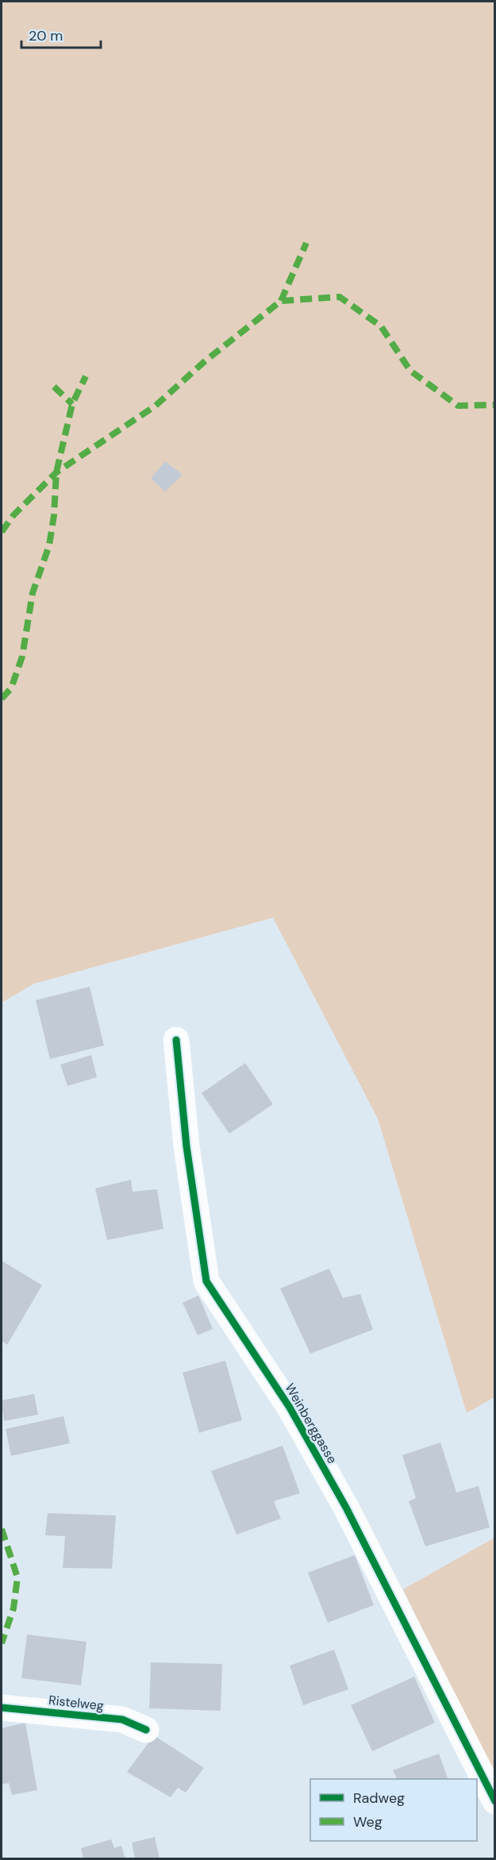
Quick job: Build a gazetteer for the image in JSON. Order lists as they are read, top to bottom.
{
  "streets": {
    "street": ["Weinberggasse", "Ristelweg"]
  },
  "legend": ["Radweg", "Weg"],
  "scale_bar": "20 m"
}
